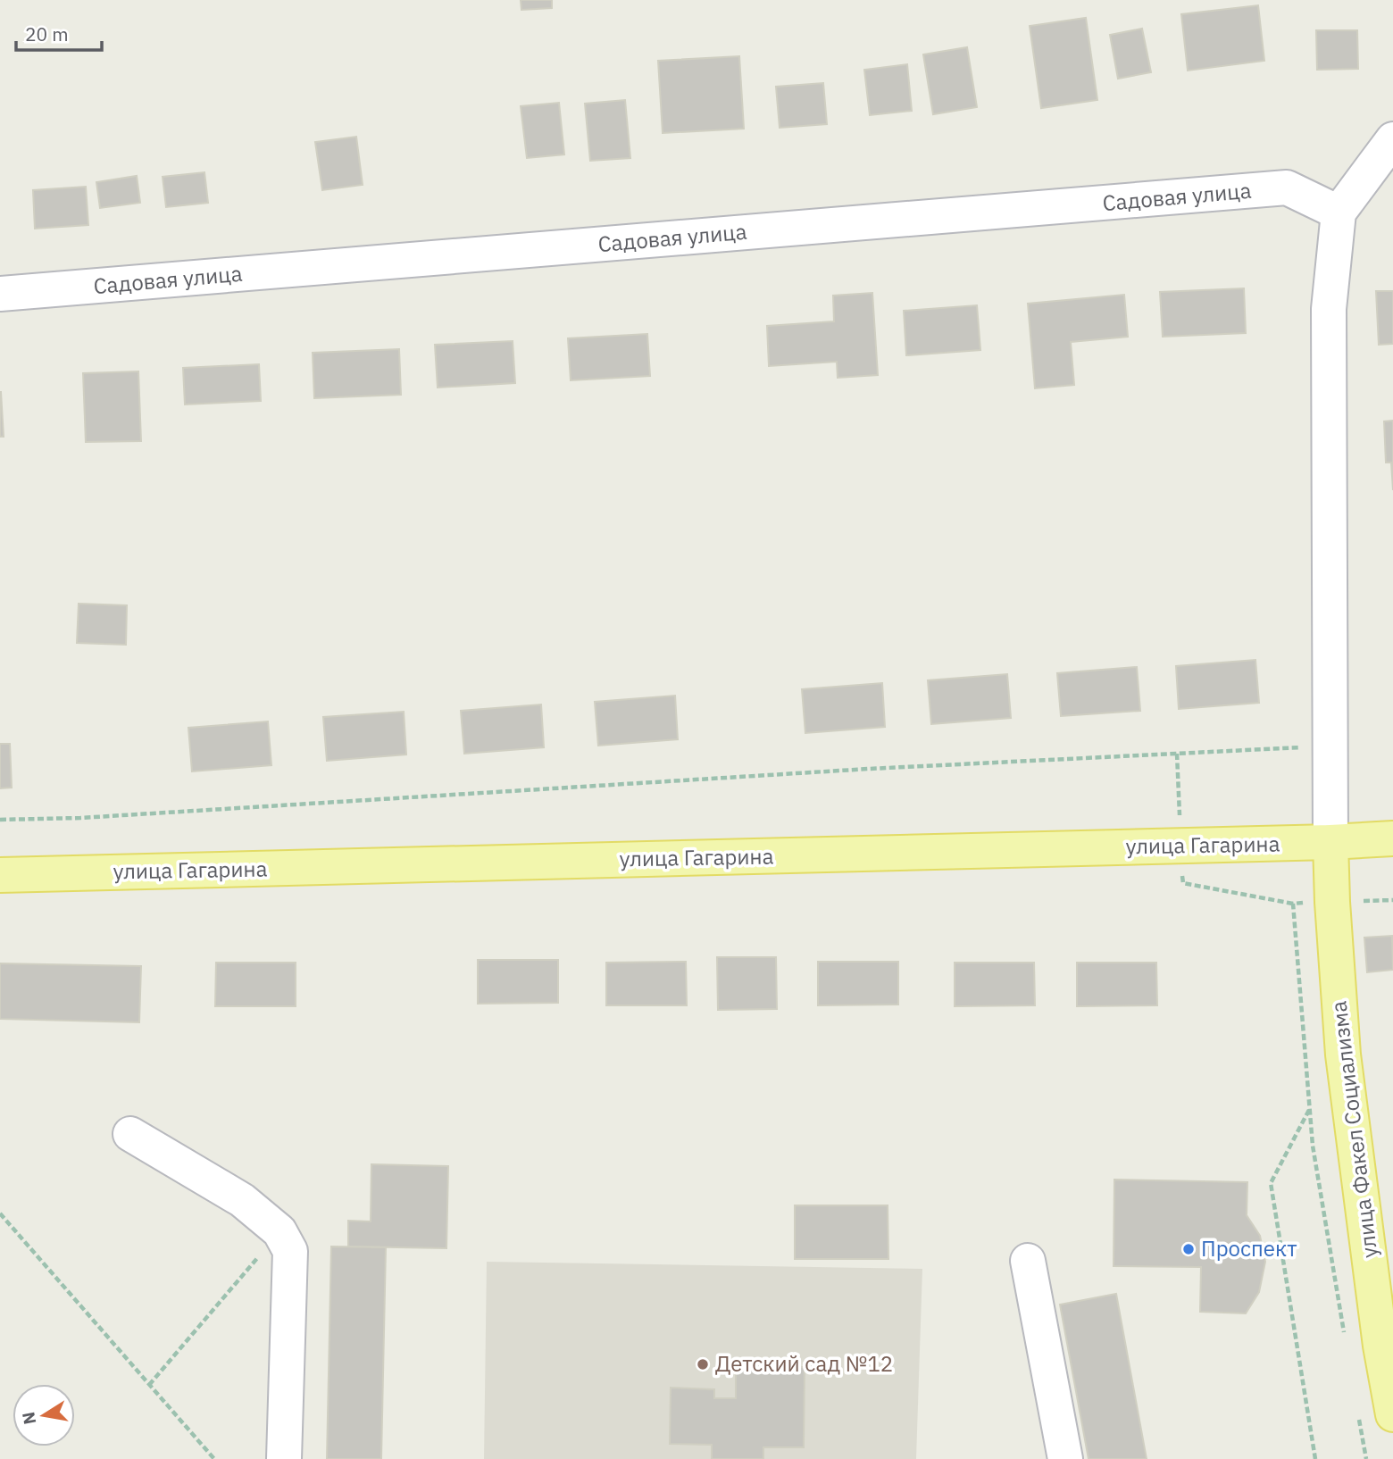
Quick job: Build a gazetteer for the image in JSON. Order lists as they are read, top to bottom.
{
  "streets": {
    "main road": ["улица Гагарина", "улица Факел Социализма"],
    "lane": ["Садовая улица"]
  },
  "crossings": [
    ["улица Гагарина", "улица Факел Социализма"]
  ],
  "places": ["Проспект", "Детский сад №12"],
  "scale_bar": "20 m",
  "north": "left"
}
